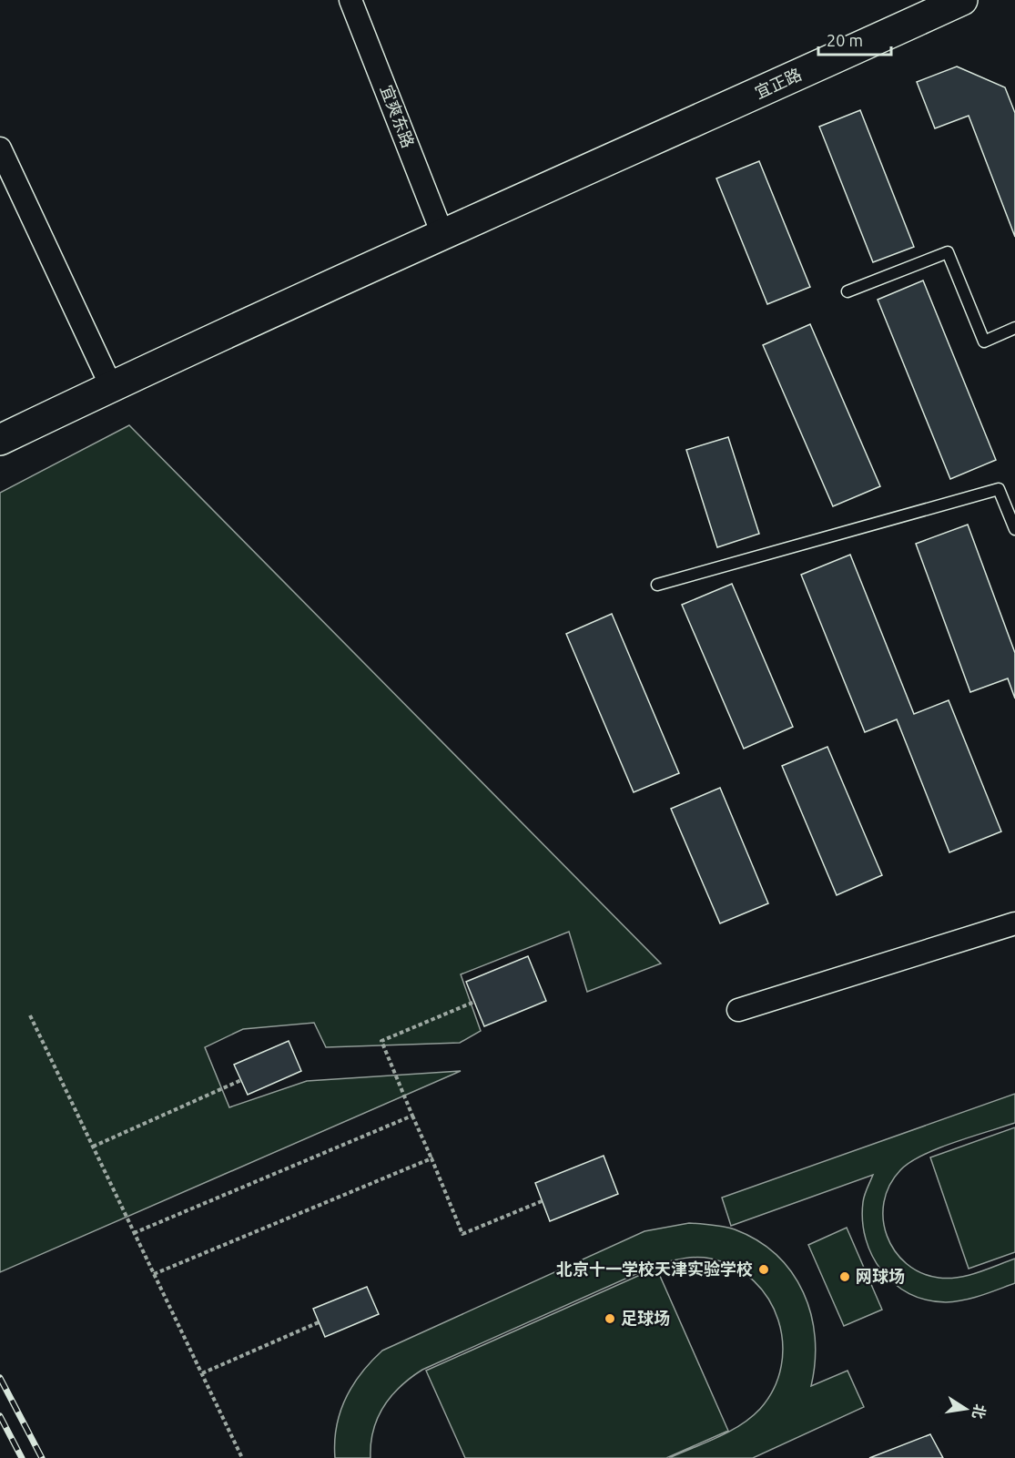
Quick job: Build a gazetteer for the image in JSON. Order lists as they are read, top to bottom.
{
  "streets": {
    "street": ["宜正路", "宜爽东路"]
  },
  "crossings": [
    ["宜正路", "宜爽东路"]
  ],
  "places": ["北京十一学校天津实验学校", "网球场", "足球场"],
  "scale_bar": "20 m",
  "north": "right"
}
